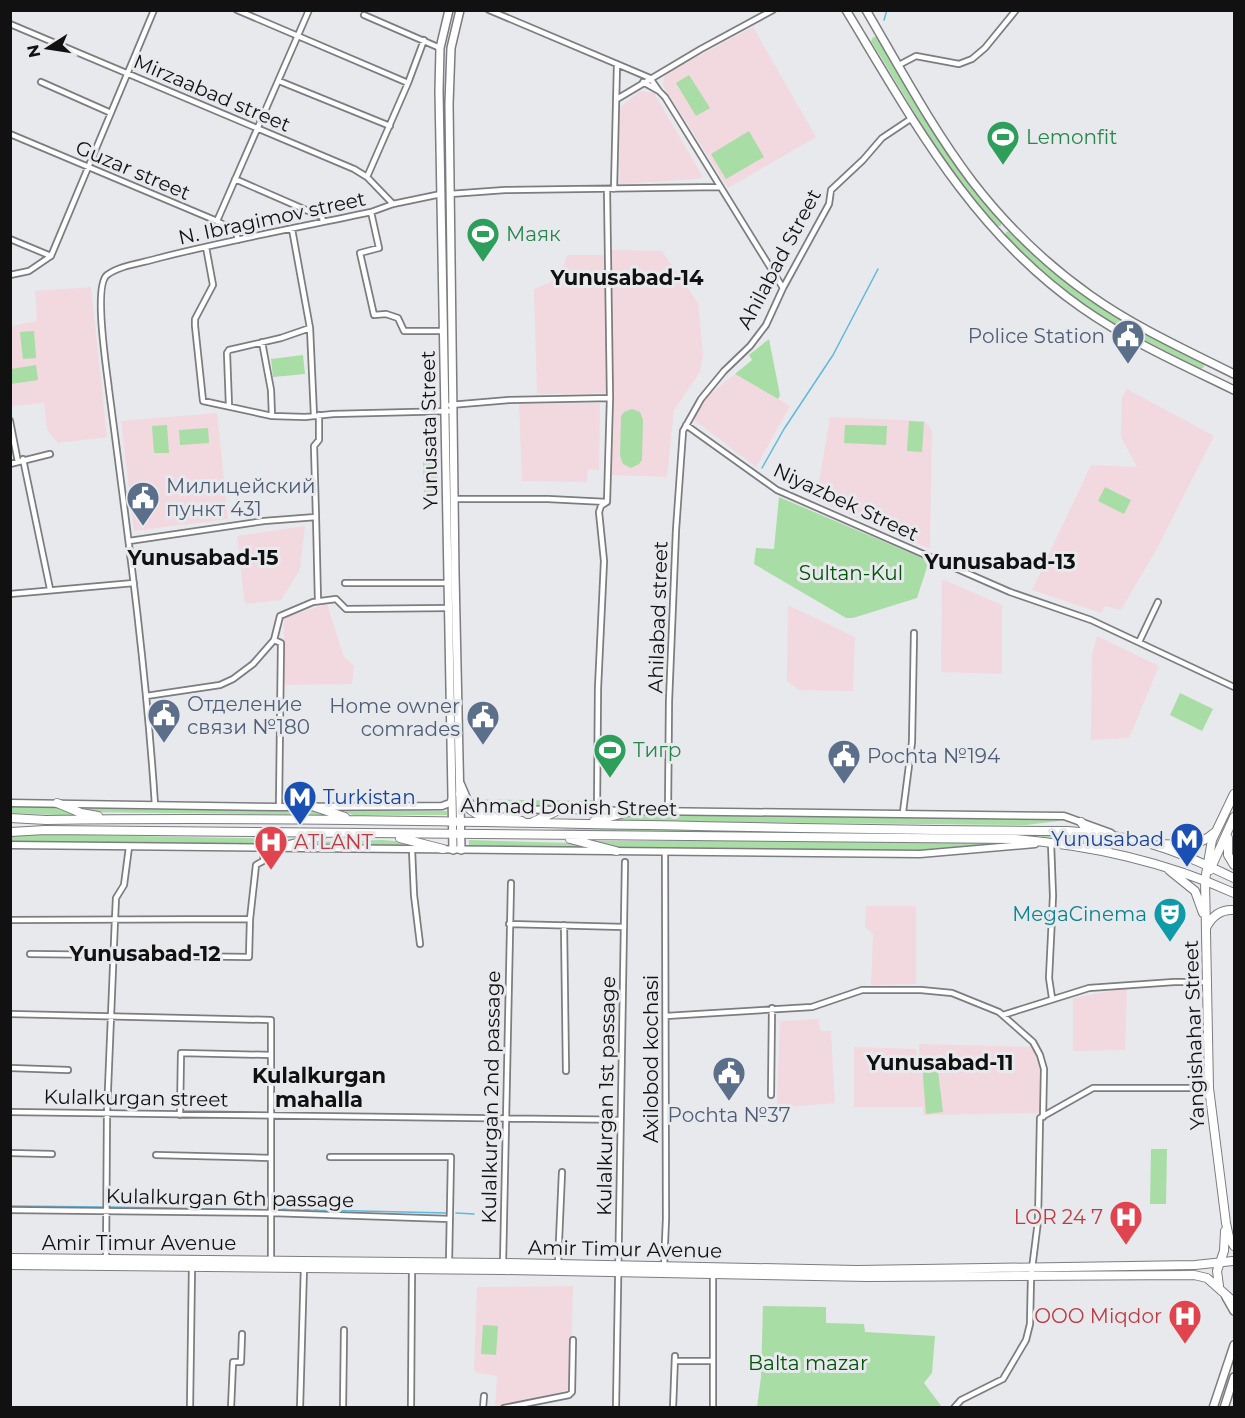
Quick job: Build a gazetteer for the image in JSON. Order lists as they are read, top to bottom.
{
  "streets": {
    "main road": [
      "Yunusata Street",
      "Ahmad Donish Street",
      "Yangishahar Street",
      "Amir Timur Avenue"
    ],
    "street": [
      "Mirzaаbаd street",
      "Guzar street",
      "N. Ibragimov street",
      "Ahilabad Street",
      "Niyazbek Street",
      "Ahilabad street",
      "Axilobod kochasi",
      "Kulalkurgan 1st passage",
      "Kulalkurgan 2nd passage",
      "Kulalkurgan street",
      "Kulalkurgan 6th passage"
    ]
  },
  "crossings": [
    ["Mirzaаbаd street", "N. Ibragimov street"],
    ["Guzar street", "N. Ibragimov street"],
    ["N. Ibragimov street", "Yunusata Street"],
    ["Ahilabad Street", "Niyazbek Street"],
    ["Ahilabad Street", "Ahilabad street"],
    ["Yunusata Street", "Ahmad Donish Street"],
    ["Niyazbek Street", "Ahilabad street"],
    ["Ahilabad street", "Ahmad Donish Street"],
    ["Ahmad Donish Street", "Yangishahar Street"],
    ["Ahmad Donish Street", "Axilobod kochasi"],
    ["Yangishahar Street", "Amir Timur Avenue"],
    ["Axilobod kochasi", "Amir Timur Avenue"],
    ["Kulalkurgan 1st passage", "Kulalkurgan street"],
    ["Kulalkurgan 1st passage", "Amir Timur Avenue"],
    ["Kulalkurgan 2nd passage", "Kulalkurgan street"],
    ["Kulalkurgan 2nd passage", "Amir Timur Avenue"]
  ],
  "districts": [
    "Yunusabad-14",
    "Yunusabad-15",
    "Yunusabad-13",
    "Yunusabad-12",
    "Yunusabad-11",
    "Kulalkurgan mahalla"
  ],
  "parks": ["Sultan-Kul", "Balta mazar"],
  "places": {
    "sports": ["Lemonfit", "Маяк", "Тигр"],
    "public building": [
      "Police Station",
      "Милицейский пункт 431",
      "Отделение связи №180",
      "Home owner comrades",
      "Pochta №194",
      "Pochta №37"
    ],
    "metro station": ["Turkistan", "Yunusabad"],
    "hospital": ["ATLANT", "LOR 24 7", "OOO Miqdor"],
    "theatre": ["MegaCinema"]
  },
  "north": "left"
}
